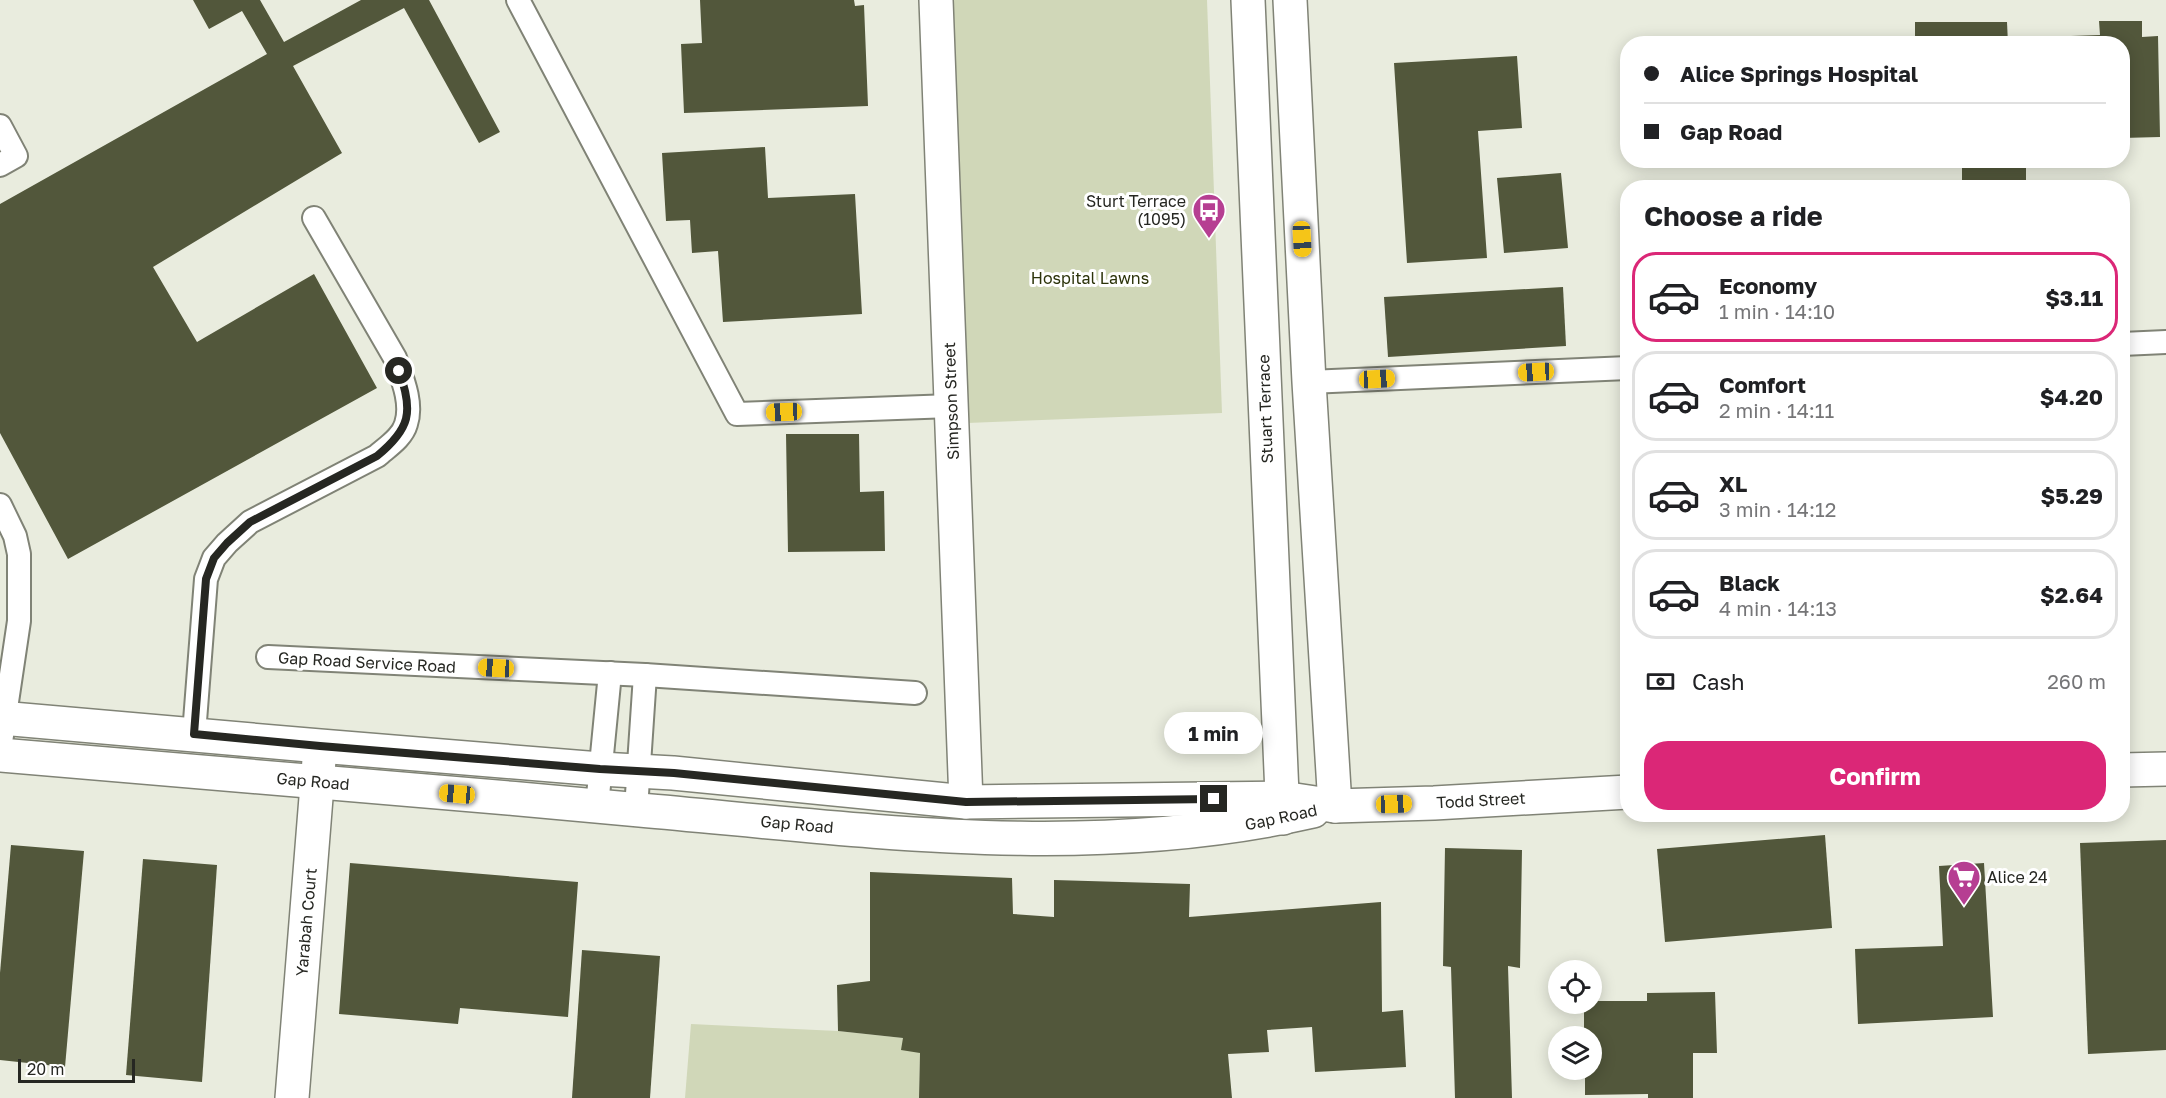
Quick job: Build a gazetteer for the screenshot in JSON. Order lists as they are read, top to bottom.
{
  "streets": {
    "street": [
      "Simpson Street",
      "Stuart Terrace",
      "Gap Road",
      "Todd Street",
      "Yarabah Court"
    ],
    "lane": ["Gap Road Service Road"]
  },
  "crossings": [
    ["Simpson Street", "Gap Road"],
    ["Stuart Terrace", "Gap Road"],
    ["Gap Road", "Todd Street"],
    ["Gap Road", "Yarabah Court"]
  ],
  "parks": ["Hospital Lawns"],
  "places": {
    "bus stop": ["Sturt Terrace (1095)"],
    "supermarket": ["Alice 24"]
  },
  "scale_bar": "20 m",
  "page": {
    "banner": ["Alice Springs Hospital", "Gap Road"],
    "heading": "Choose a ride",
    "list": [
      {
        "name": "Economy",
        "note": "1 min · 14:10",
        "value": "$3.11"
      },
      {
        "name": "Comfort",
        "note": "2 min · 14:11",
        "value": "$4.20"
      },
      {
        "name": "XL",
        "note": "3 min · 14:12",
        "value": "$5.29"
      },
      {
        "name": "Black",
        "note": "4 min · 14:13",
        "value": "$2.64"
      }
    ],
    "pay": ["Cash", "260 m"],
    "bubble": "1 min",
    "buttons": "Confirm",
    "scale": "20 m"
  }
}
